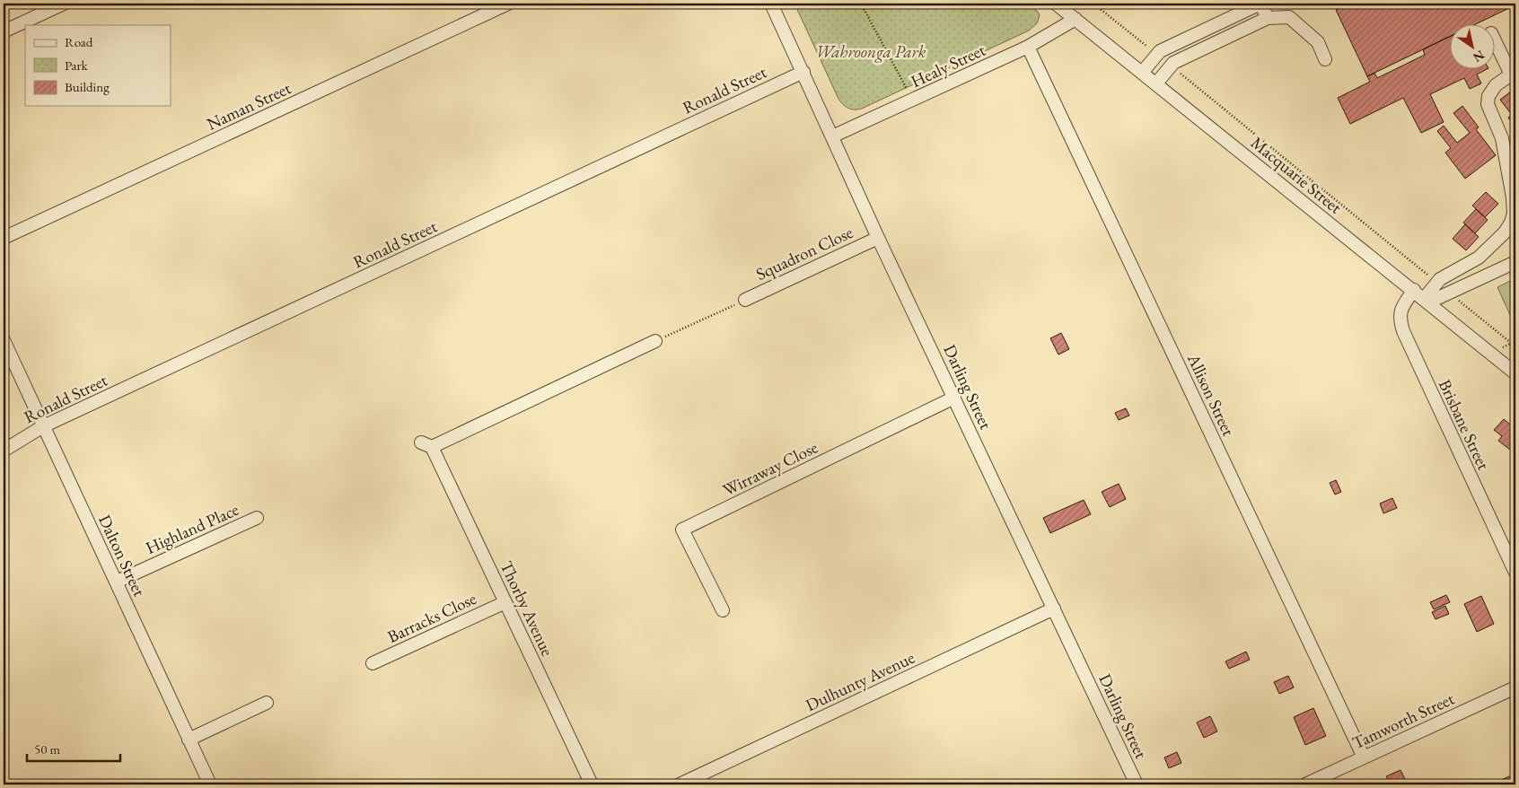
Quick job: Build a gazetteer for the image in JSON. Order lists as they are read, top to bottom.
{
  "streets": {
    "street": [
      "Healy Street",
      "Ronald Street",
      "Naman Street",
      "Macquarie Street",
      "Squadron Close",
      "Darling Street",
      "Allison Street",
      "Brisbane Street",
      "Wirraway Close",
      "Highland Place",
      "Dalton Street",
      "Thorby Avenue",
      "Barracks Close",
      "Dulhunty Avenue",
      "Tamworth Street"
    ]
  },
  "crossings": [
    ["Healy Street", "Macquarie Street"],
    ["Healy Street", "Darling Street"],
    ["Healy Street", "Allison Street"],
    ["Ronald Street", "Darling Street"],
    ["Ronald Street", "Dalton Street"],
    ["Macquarie Street", "Brisbane Street"],
    ["Squadron Close", "Darling Street"],
    ["Darling Street", "Wirraway Close"],
    ["Darling Street", "Dulhunty Avenue"],
    ["Allison Street", "Tamworth Street"],
    ["Highland Place", "Dalton Street"],
    ["Thorby Avenue", "Barracks Close"]
  ],
  "parks": ["Wahroonga Park"],
  "legend": ["Road", "Park", "Building"],
  "scale_bar": "50 m",
  "north": "bottom right"
}
